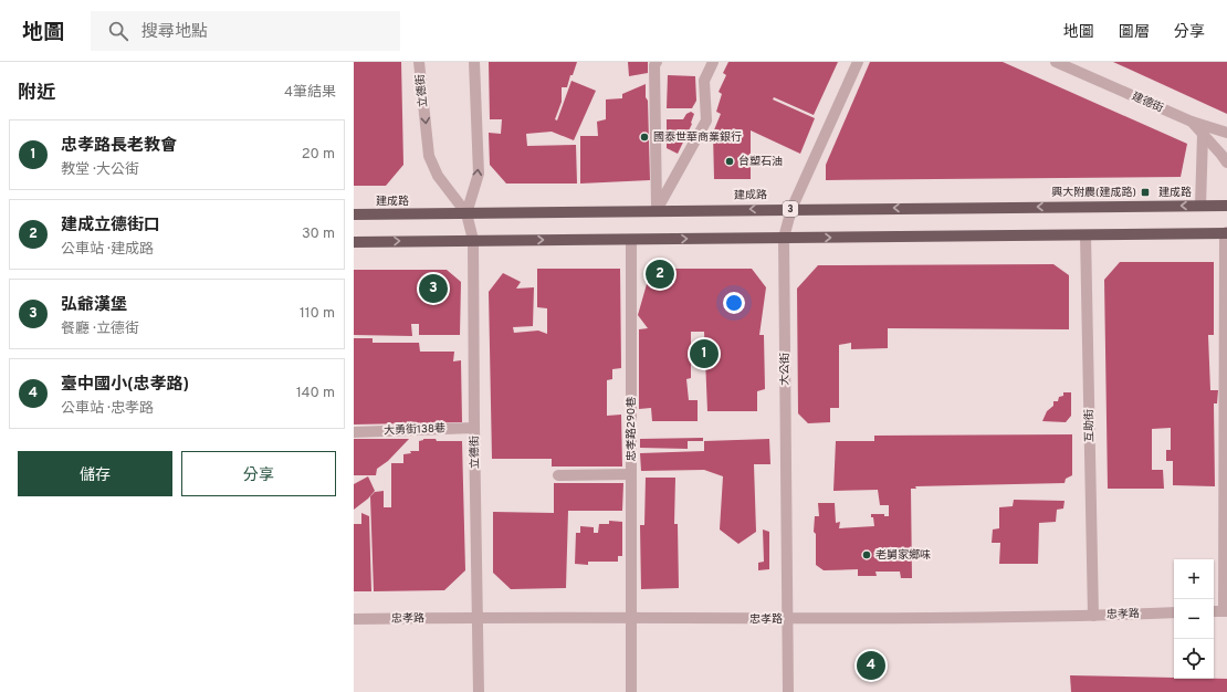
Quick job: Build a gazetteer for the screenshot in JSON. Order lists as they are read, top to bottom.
{
  "streets": {
    "main road": ["建成路", "3"],
    "street": [
      "立德街",
      "建德街",
      "大公街",
      "互助街",
      "忠孝路290巷",
      "大勇街138巷",
      "忠孝路"
    ]
  },
  "crossings": [
    ["立德街", "建成路"],
    ["立德街", "大勇街138巷"],
    ["立德街", "忠孝路"],
    ["建成路", "大公街"],
    ["大公街", "忠孝路"],
    ["互助街", "忠孝路"],
    ["忠孝路290巷", "忠孝路"]
  ],
  "places": {
    "other": ["國泰世華商業銀行", "台塑石油", "老舅家鄉味"],
    "transit": ["興大附農(建成路)"]
  },
  "page": {
    "header": "地圖",
    "search": "搜尋地點",
    "nav": ["地圖", "圖層", "分享"],
    "heading": ["附近", "4筆結果"],
    "list": [
      {
        "mark": "1",
        "name": "忠孝路長老教會",
        "note": "教堂 · 大公街",
        "value": "20 m"
      },
      {
        "mark": "2",
        "name": "建成立德街口",
        "note": "公車站 · 建成路",
        "value": "30 m"
      },
      {
        "mark": "3",
        "name": "弘爺漢堡",
        "note": "餐廳 · 立德街",
        "value": "110 m"
      },
      {
        "mark": "4",
        "name": "臺中國小(忠孝路)",
        "note": "公車站 · 忠孝路",
        "value": "140 m"
      }
    ],
    "pins": [
      "2",
      "3",
      "1",
      "4"
    ],
    "buttons": ["儲存", "分享"],
    "map_buttons": ["+", "−"]
  }
}
